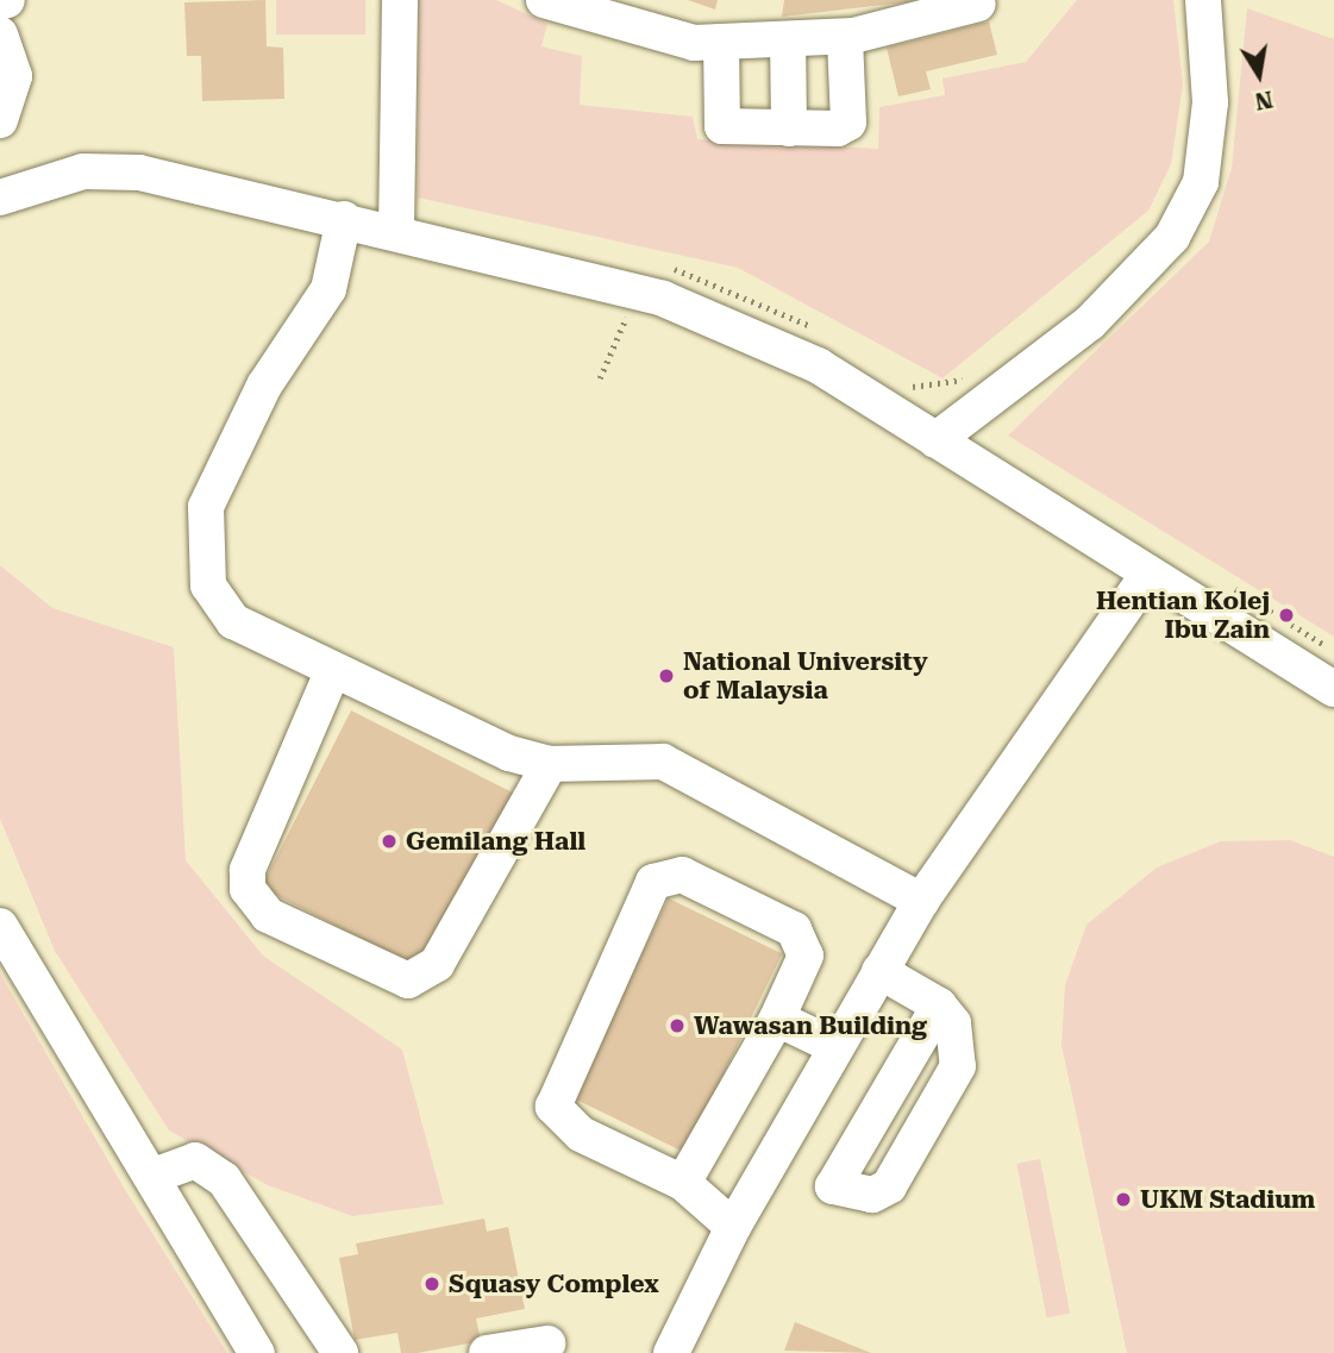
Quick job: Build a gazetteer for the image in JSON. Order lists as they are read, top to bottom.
{
  "places": [
    "Hentian Kolej Ibu Zain",
    "National University of Malaysia",
    "Gemilang Hall",
    "Wawasan Building",
    "UKM Stadium",
    "Squasy Complex"
  ],
  "north": "bottom"
}
